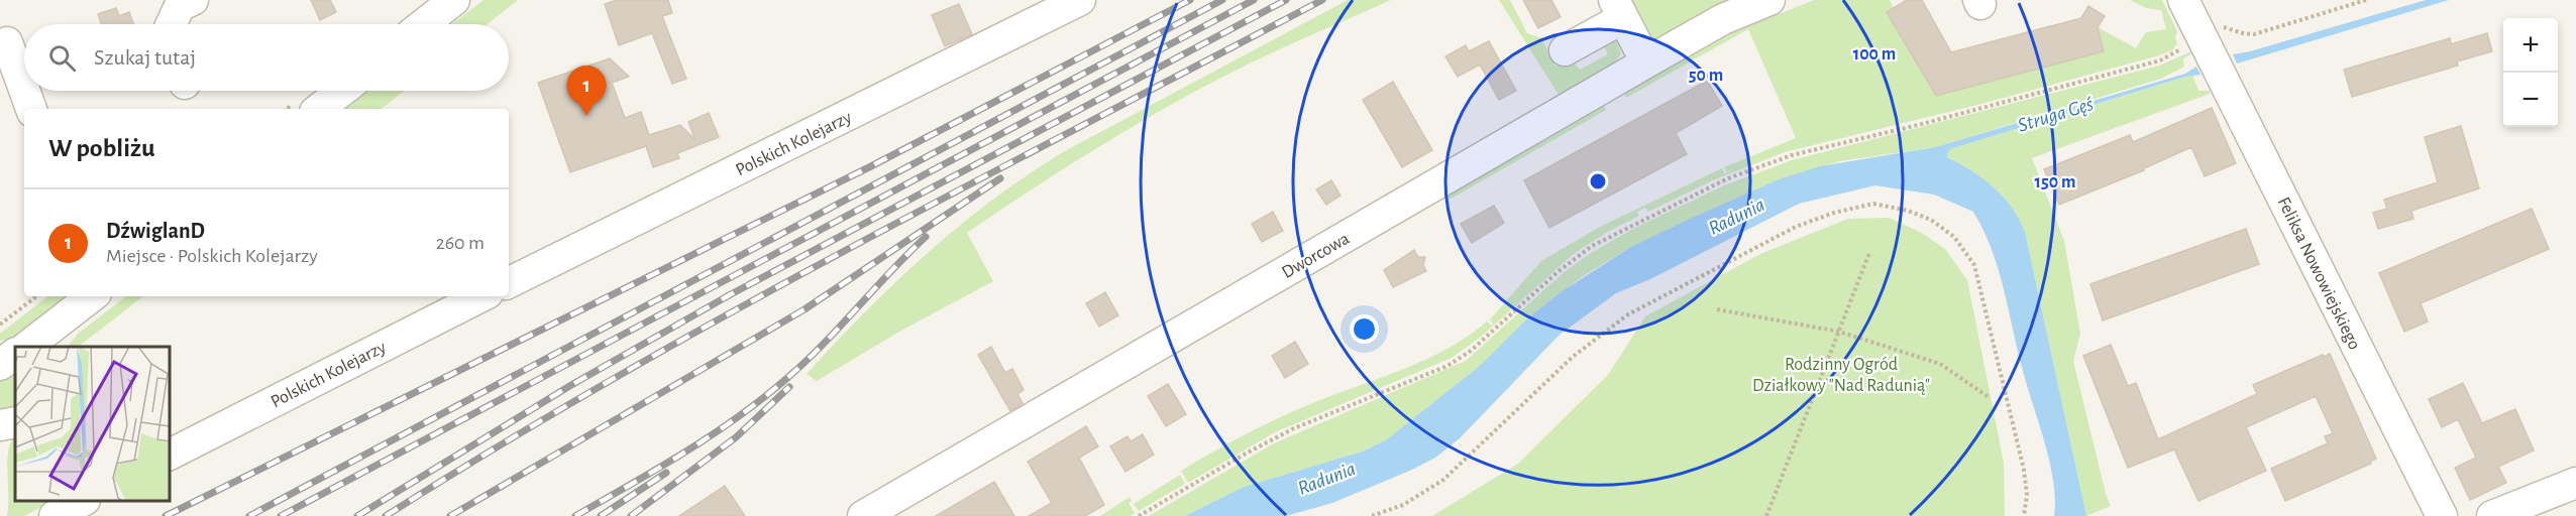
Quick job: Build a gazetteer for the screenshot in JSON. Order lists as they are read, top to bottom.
{
  "streets": {
    "street": ["Polskich Kolejarzy", "Dworcowa", "Feliksa Nowowiejskiego"]
  },
  "water": ["Struga Gęś", "Radunia"],
  "parks": ["Rodzinny Ogród Działkowy \"Nad Radunią\""],
  "page": {
    "map_buttons": ["+", "−"],
    "search": "Szukaj tutaj",
    "pins": "1",
    "heading": "W pobliżu",
    "list": [
      {
        "mark": "1",
        "name": "DźwiglanD",
        "note": "Miejsce · Polskich Kolejarzy",
        "value": "260 m"
      }
    ]
  },
  "rings": ["100 m", "50 m", "150 m"]
}
